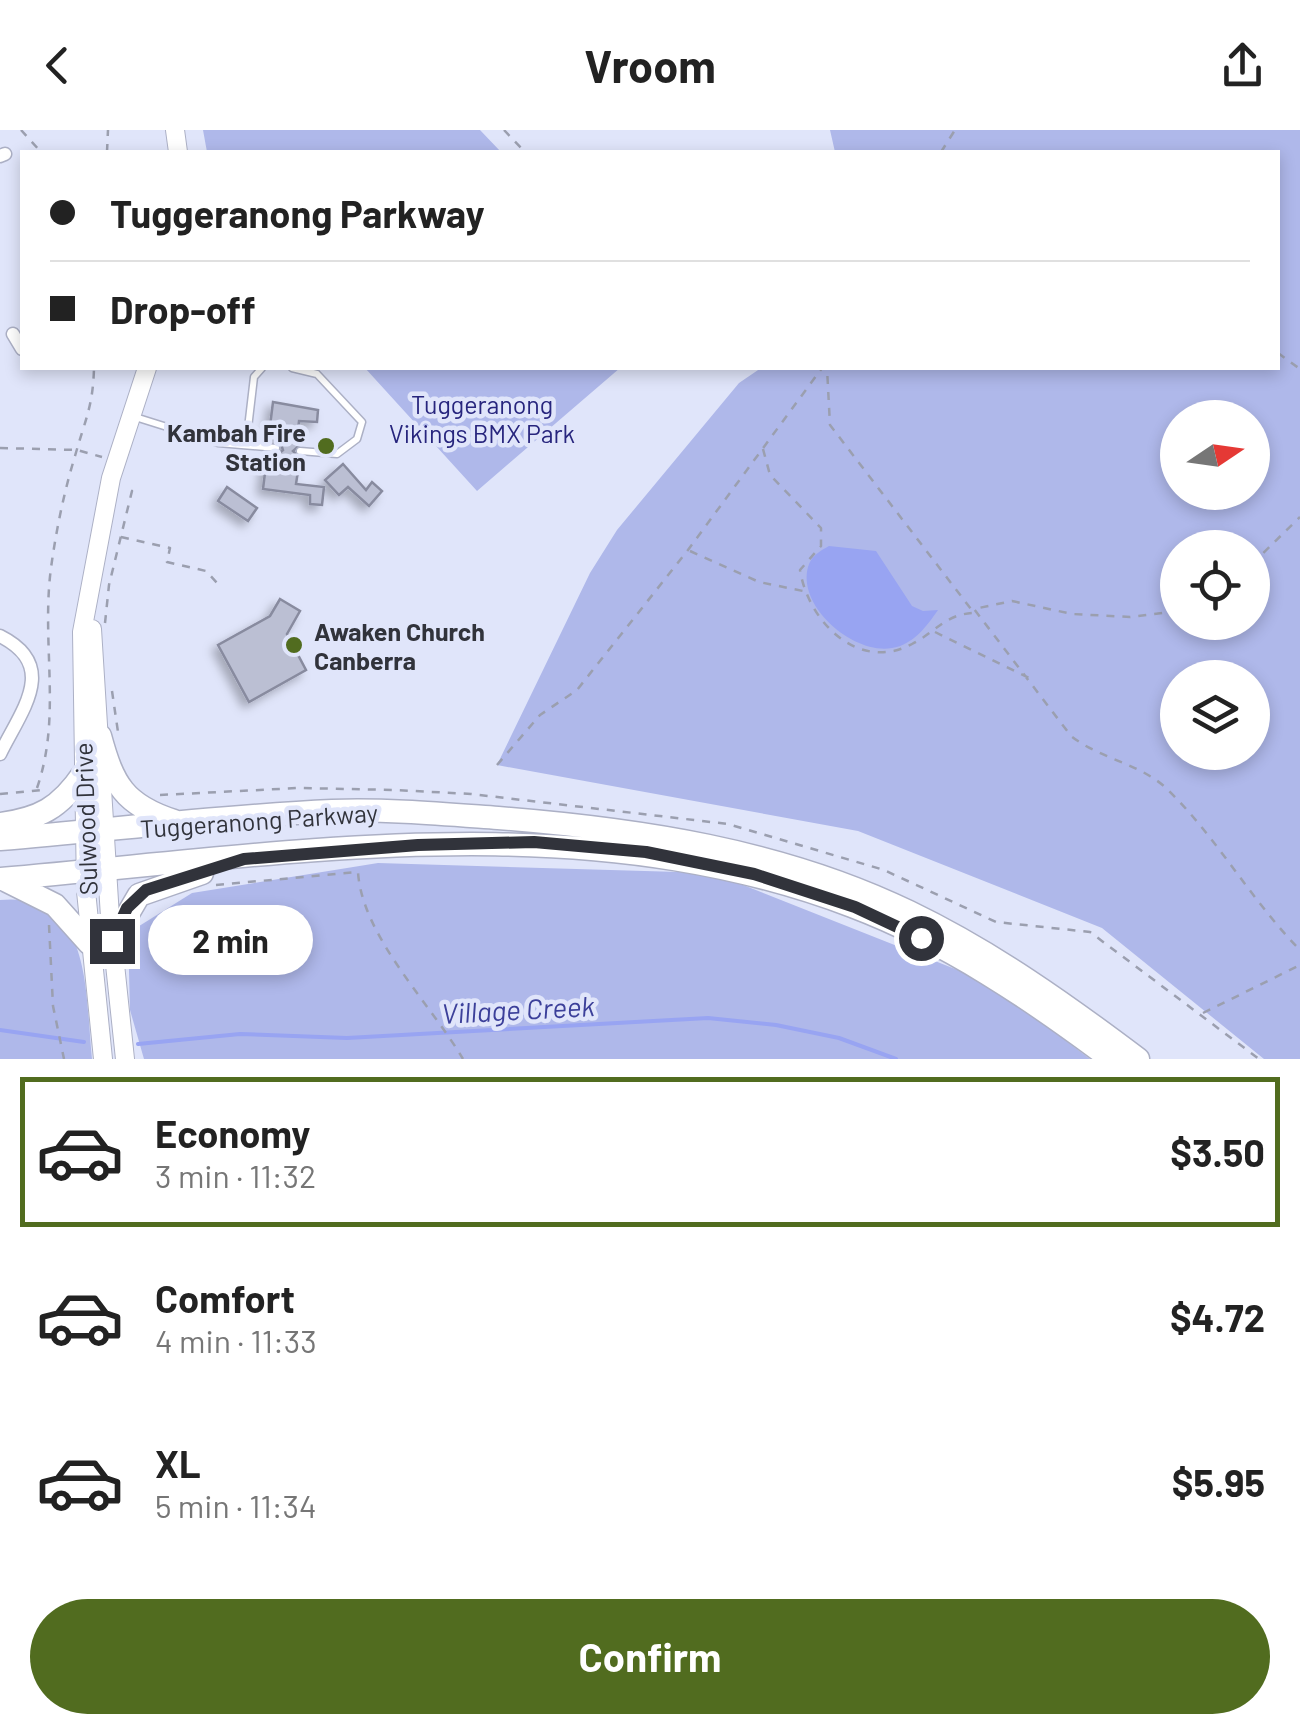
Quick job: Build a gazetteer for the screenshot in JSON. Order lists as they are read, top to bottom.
{
  "streets": {
    "highway": ["Tuggeranong Parkway"],
    "main road": ["Sulwood Drive"]
  },
  "crossings": [
    ["Sulwood Drive", "Tuggeranong Parkway"]
  ],
  "water": ["Village Creek"],
  "parks": ["Tuggeranong Vikings BMX Park"],
  "places": ["Kambah Fire Station", "Awaken Church Canberra"],
  "north": "right",
  "page": {
    "header": "Vroom",
    "banner": ["Tuggeranong Parkway", "Drop-off"],
    "bubble": "2 min",
    "list": [
      {
        "name": "Economy",
        "note": "3 min · 11:32",
        "value": "$3.50"
      },
      {
        "name": "Comfort",
        "note": "4 min · 11:33",
        "value": "$4.72"
      },
      {
        "name": "XL",
        "note": "5 min · 11:34",
        "value": "$5.95"
      }
    ],
    "buttons": "Confirm"
  }
}
